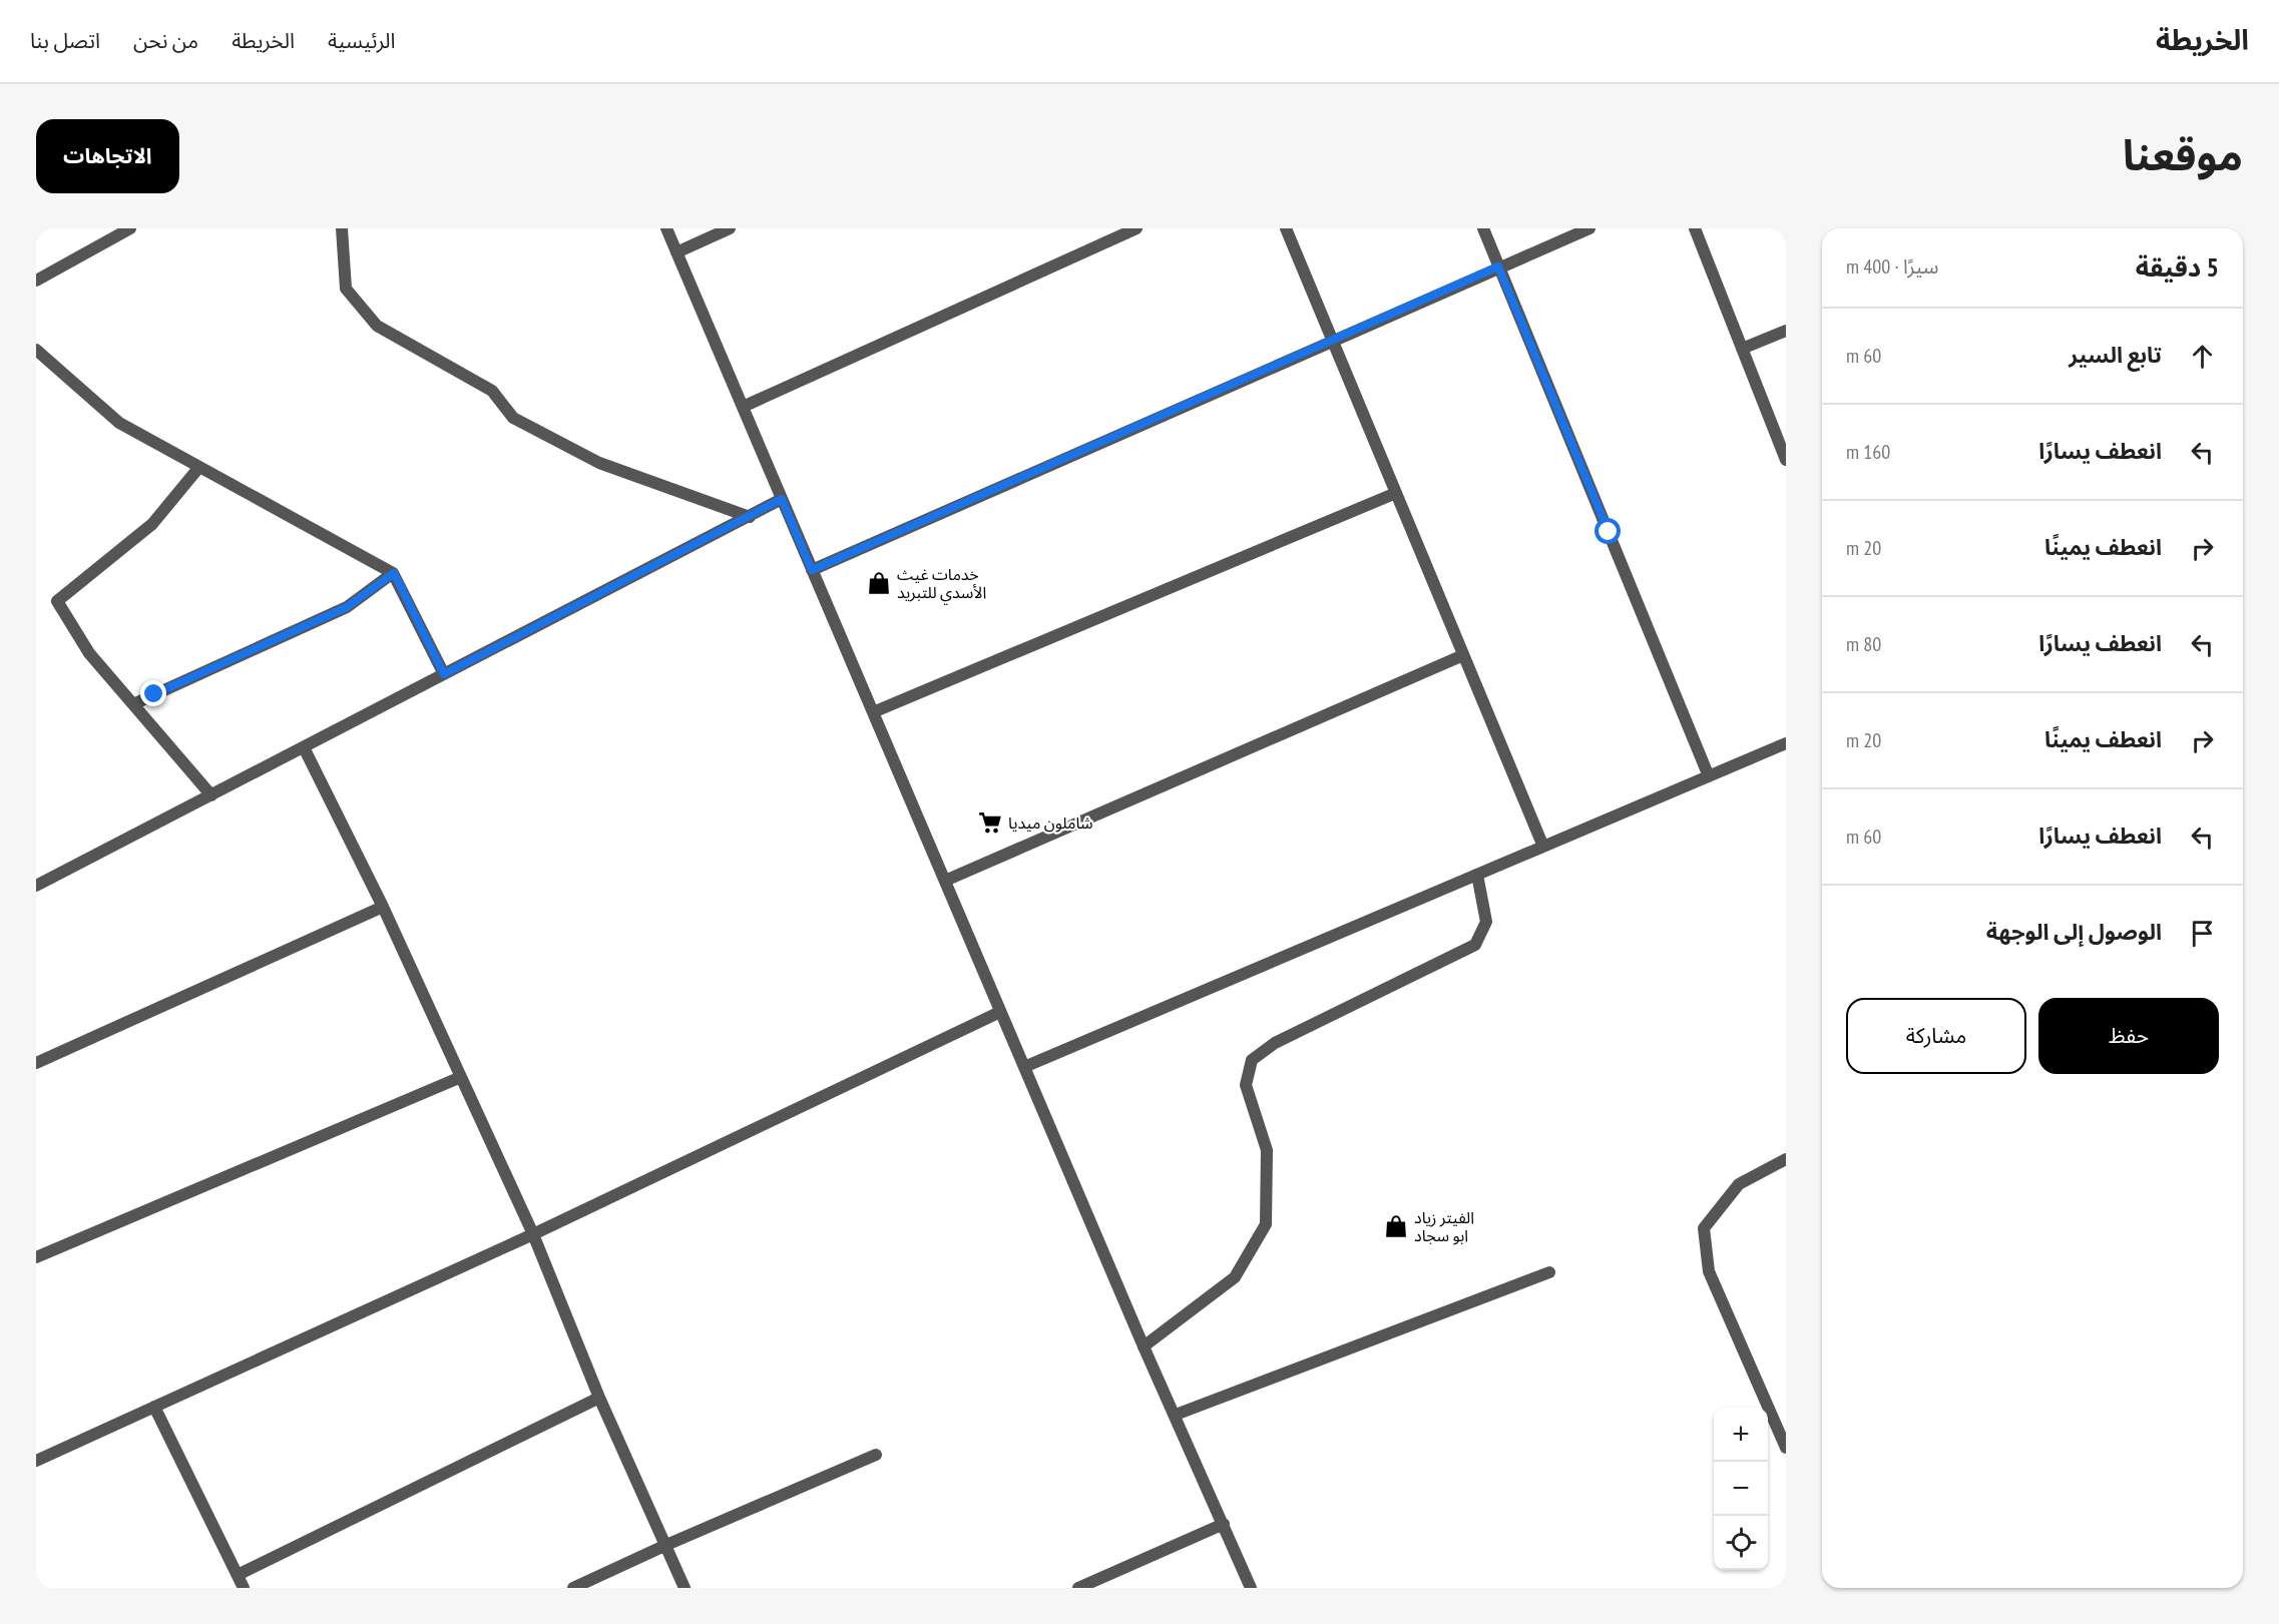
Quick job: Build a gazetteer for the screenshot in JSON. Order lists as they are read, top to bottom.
{
  "places": {
    "shop": ["خدمات غيث الأسدي للتبريد", "الفيتر زياد ابو سجاد"],
    "supermarket": ["شاملون ميديا"]
  },
  "page": {
    "header": "الخريطة",
    "nav": [
      "الرئيسية",
      "الخريطة",
      "من نحن",
      "اتصل بنا"
    ],
    "title": "موقعنا",
    "buttons": [
      "الاتجاهات",
      ["حفظ", "مشاركة"]
    ],
    "heading": ["5 دقيقة", "سيرًا · 400 m"],
    "list": [
      ["تابع السير", "60 m"],
      ["انعطف يسارًا", "160 m"],
      ["انعطف يمينًا", "20 m"],
      ["انعطف يسارًا", "80 m"],
      ["انعطف يمينًا", "20 m"],
      ["انعطف يسارًا", "60 m"],
      "الوصول إلى الوجهة"
    ],
    "map_buttons": ["+", "−"]
  }
}
